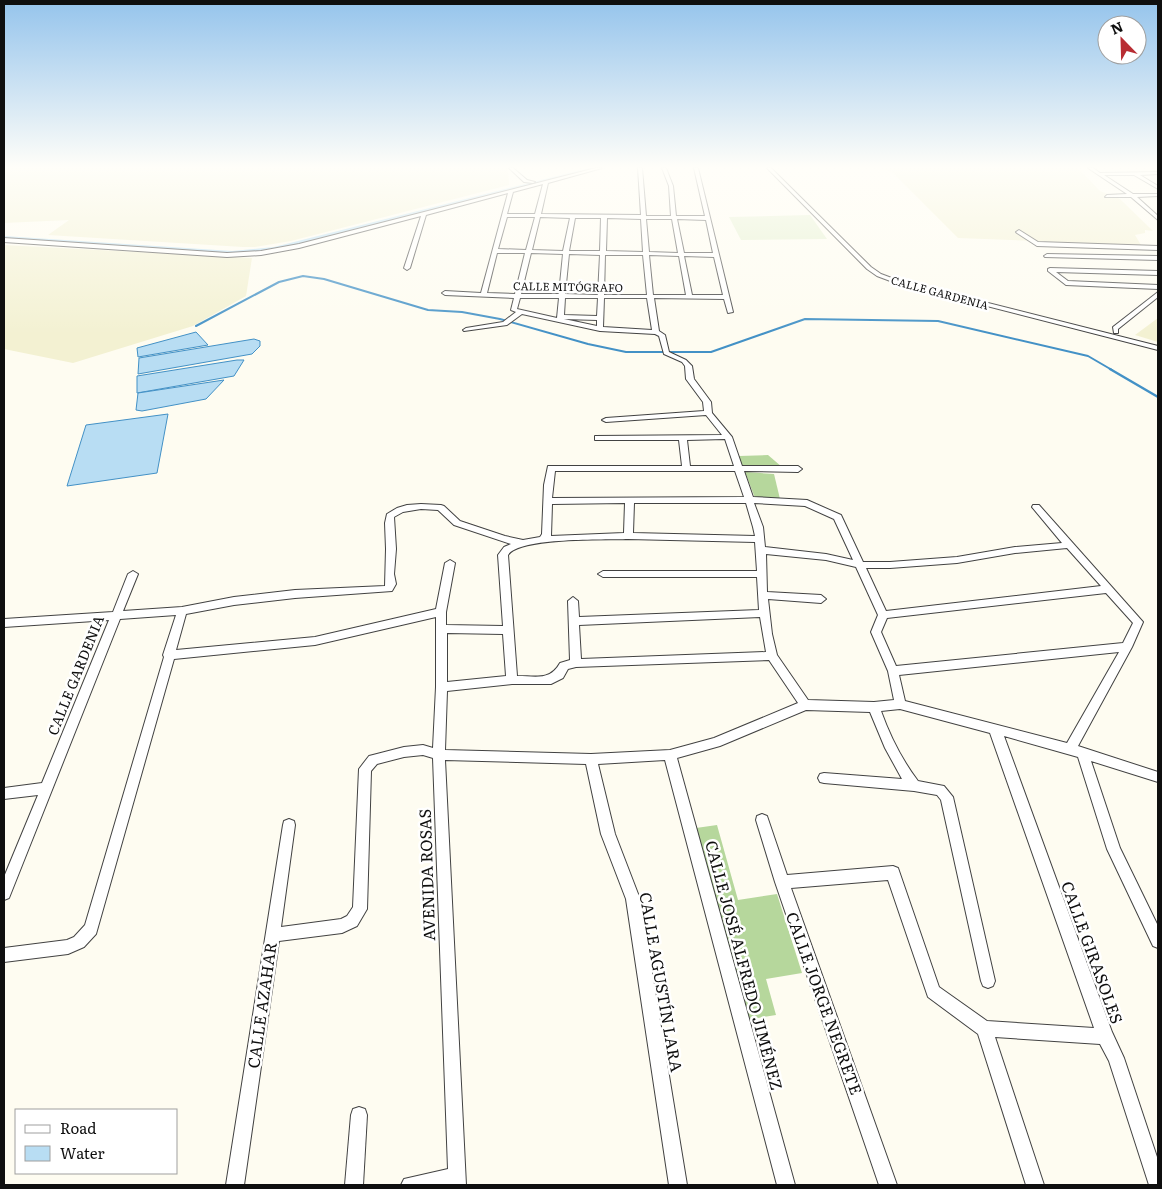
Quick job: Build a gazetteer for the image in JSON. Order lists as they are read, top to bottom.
{
  "streets": {
    "street": [
      "CALLE MITÓGRAFO",
      "CALLE GARDENIA",
      "AVENIDA ROSAS",
      "CALLE GIRASOLES",
      "CALLE JOSÉ ALFREDO JIMÉNEZ",
      "CALLE AGUSTÍN LARA",
      "CALLE JORGE NEGRETE",
      "CALLE AZAHAR"
    ]
  },
  "legend": ["Road", "Water"],
  "north": "top left"
}
